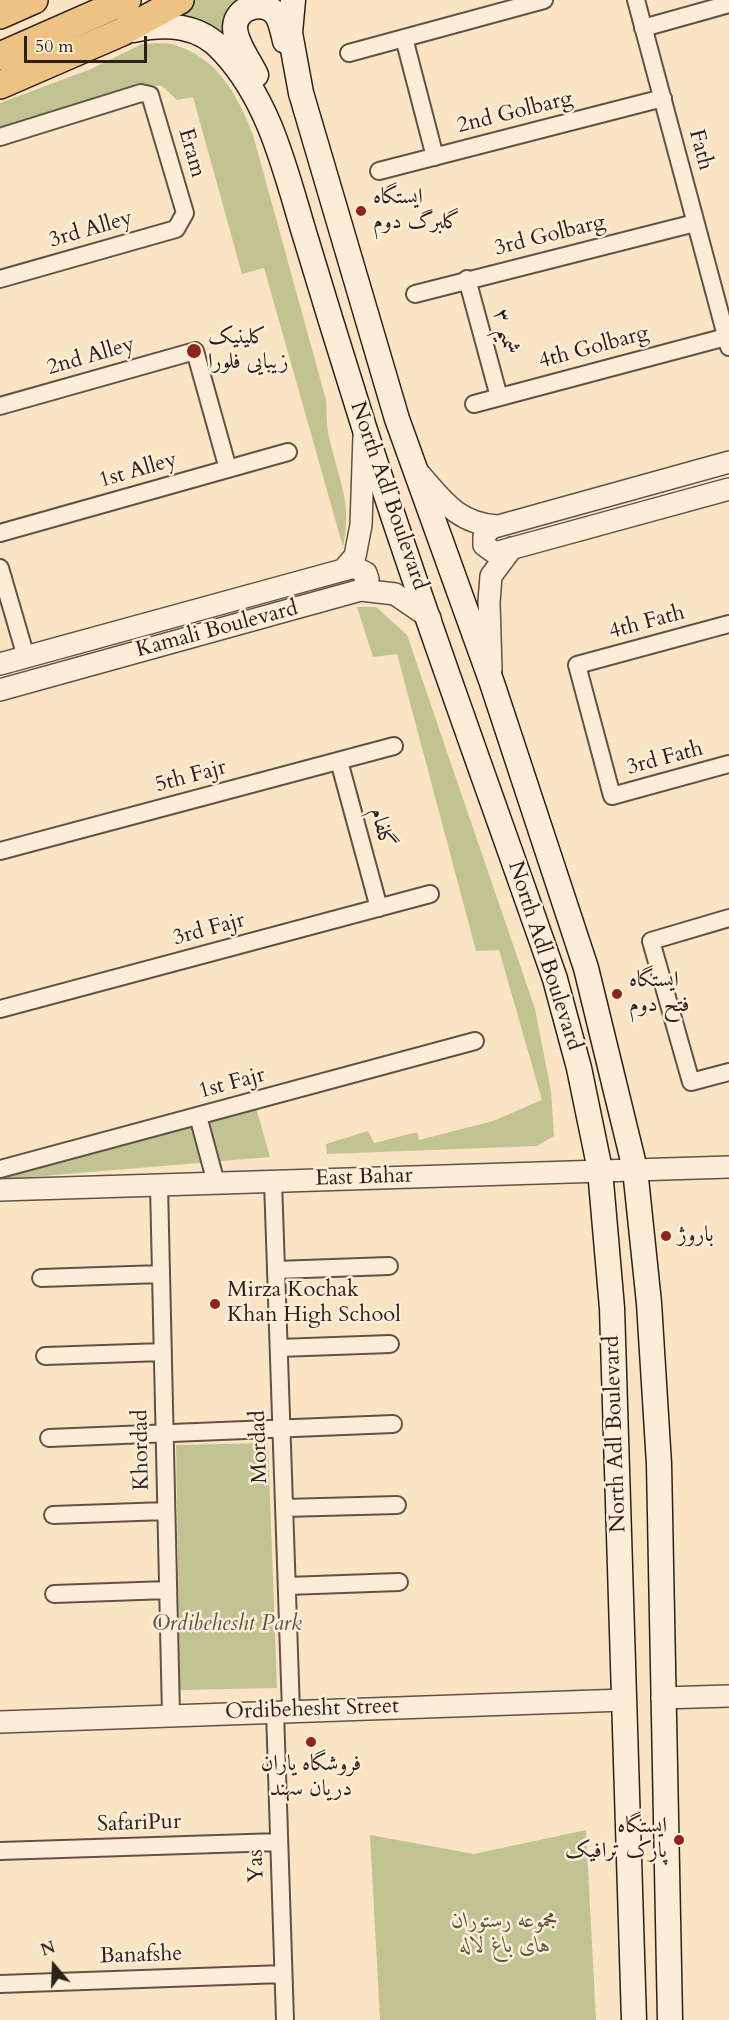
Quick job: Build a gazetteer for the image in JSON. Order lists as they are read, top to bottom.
{
  "streets": {
    "main road": ["North Adl Boulevard"],
    "street": [
      "2nd Golbarg",
      "Fath",
      "Eram",
      "3rd Alley",
      "3rd Golbarg",
      "شمیم ۳",
      "4th Golbarg",
      "2nd Alley",
      "1st Alley",
      "4th Fath",
      "Kamali Boulevard",
      "3rd Fath",
      "5th Fajr",
      "گلفام",
      "3rd Fajr",
      "1st Fajr",
      "East Bahar",
      "Mordad",
      "Khordad",
      "Ordibehesht Street",
      "SafariPur",
      "Yas",
      "Banafshe"
    ]
  },
  "crossings": [
    ["2nd Golbarg", "Fath"],
    ["Fath", "3rd Golbarg"],
    ["Fath", "4th Golbarg"],
    ["Eram", "3rd Alley"],
    ["3rd Golbarg", "شمیم ۳"],
    ["شمیم ۳", "4th Golbarg"],
    ["2nd Alley", "1st Alley"],
    ["North Adl Boulevard", "Kamali Boulevard"],
    ["North Adl Boulevard", "East Bahar"],
    ["North Adl Boulevard", "Ordibehesht Street"],
    ["4th Fath", "3rd Fath"],
    ["5th Fajr", "گلفام"],
    ["گلفام", "3rd Fajr"],
    ["East Bahar", "Mordad"],
    ["East Bahar", "Khordad"],
    ["Mordad", "Ordibehesht Street"],
    ["Mordad", "Yas"],
    ["Khordad", "Ordibehesht Street"],
    ["Ordibehesht Street", "Yas"],
    ["SafariPur", "Yas"],
    ["Yas", "Banafshe"]
  ],
  "parks": ["Ordibehesht Park", "مجموعه رستوران های باغ لاله"],
  "places": [
    "ایستگاه گلبرگ دوم",
    "کلینیک زیبایی فلورا",
    "ایستگاه فتح دوم",
    "باروژ",
    "Mirza Kochak Khan High School",
    "فروشگاه یاران دریان سهند",
    "ایستگاه پارک ترافیک"
  ],
  "scale_bar": "50 m",
  "north": "top"
}
